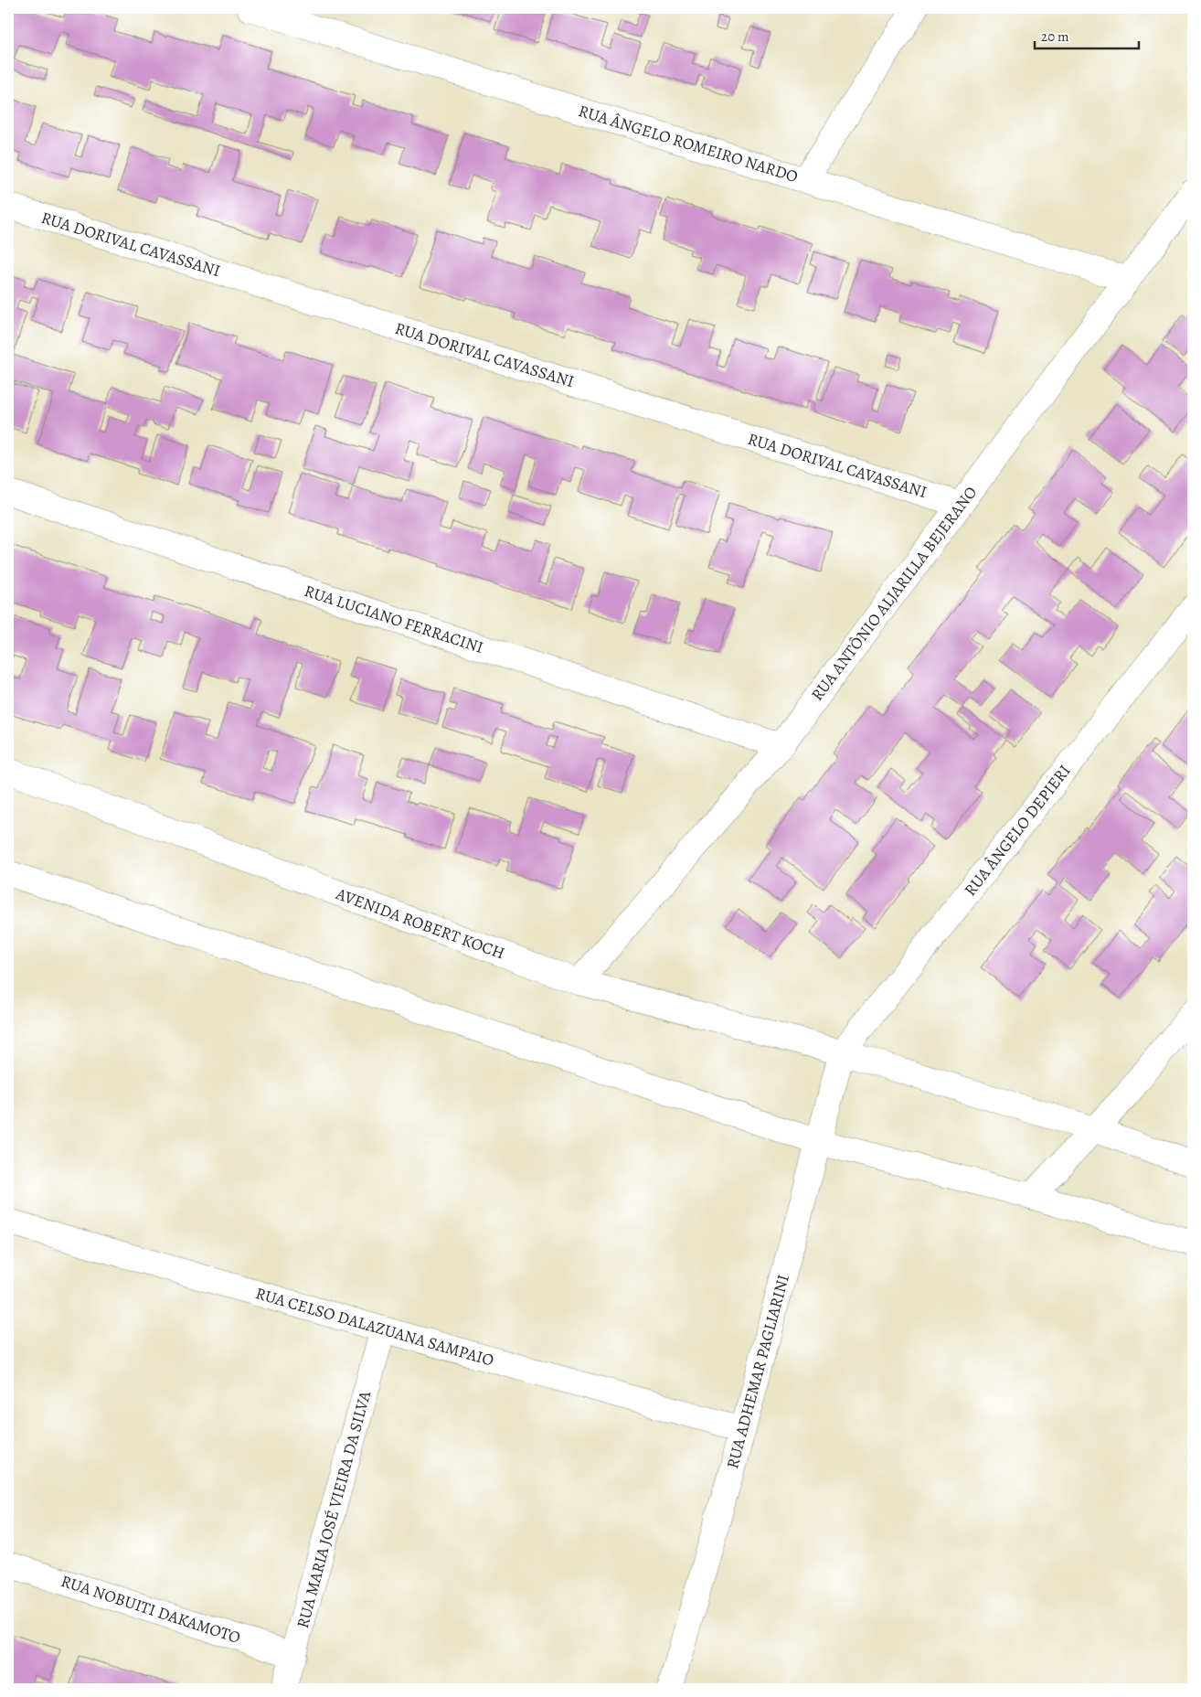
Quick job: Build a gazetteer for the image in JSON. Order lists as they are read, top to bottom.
{
  "streets": {
    "street": [
      "RUA ÂNGELO ROMEIRO NARDO",
      "RUA DORIVAL CAVASSANI",
      "RUA ANTÔNIO ALJARILLA BEJERANO",
      "RUA LUCIANO FERRACINI",
      "RUA ÂNGELO DEPIERI",
      "AVENIDA ROBERT KOCH",
      "RUA CELSO DALAZUANA SAMPAIO",
      "RUA ADHEMAR PAGLIARINI",
      "RUA MARIA JOSÉ VIEIRA DA SILVA",
      "RUA NOBUITI DAKAMOTO"
    ]
  },
  "crossings": [
    ["RUA ÂNGELO ROMEIRO NARDO", "RUA ANTÔNIO ALJARILLA BEJERANO"],
    ["RUA DORIVAL CAVASSANI", "RUA ANTÔNIO ALJARILLA BEJERANO"],
    ["RUA ANTÔNIO ALJARILLA BEJERANO", "RUA LUCIANO FERRACINI"],
    ["RUA ANTÔNIO ALJARILLA BEJERANO", "AVENIDA ROBERT KOCH"],
    ["RUA ÂNGELO DEPIERI", "AVENIDA ROBERT KOCH"],
    ["RUA ÂNGELO DEPIERI", "RUA ADHEMAR PAGLIARINI"],
    ["AVENIDA ROBERT KOCH", "RUA ADHEMAR PAGLIARINI"],
    ["RUA CELSO DALAZUANA SAMPAIO", "RUA ADHEMAR PAGLIARINI"],
    ["RUA CELSO DALAZUANA SAMPAIO", "RUA MARIA JOSÉ VIEIRA DA SILVA"],
    ["RUA MARIA JOSÉ VIEIRA DA SILVA", "RUA NOBUITI DAKAMOTO"]
  ],
  "scale_bar": "20 m"
}
